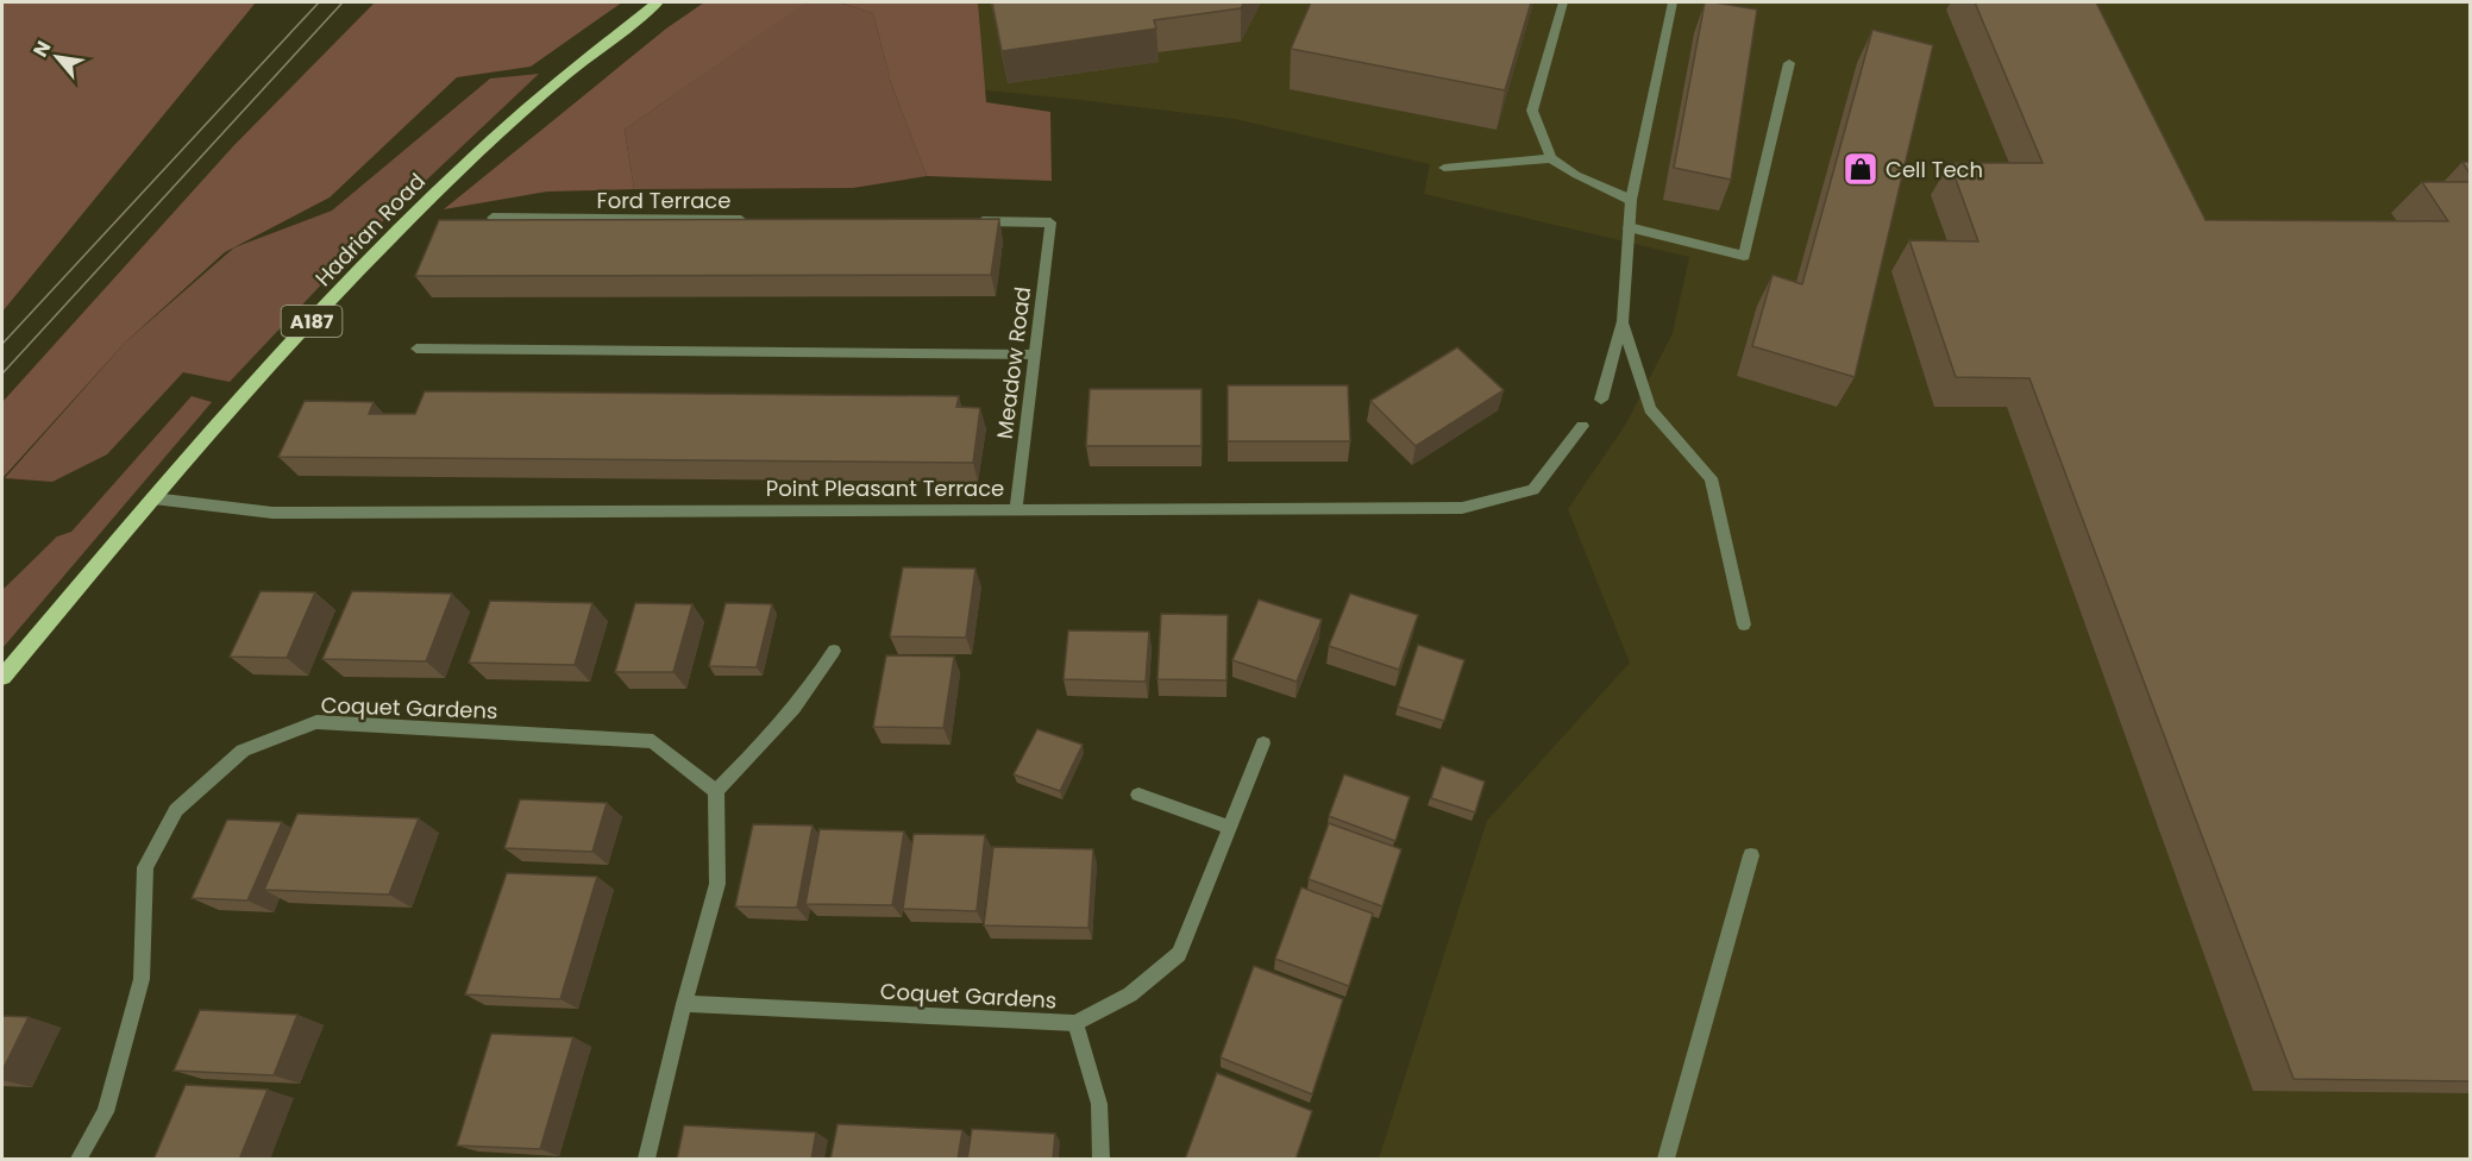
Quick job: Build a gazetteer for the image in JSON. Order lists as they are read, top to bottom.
{
  "streets": {
    "main road": ["Hadrian Road", "A187"],
    "street": [
      "Ford Terrace",
      "Meadow Road",
      "Point Pleasant Terrace",
      "Coquet Gardens"
    ]
  },
  "crossings": [
    ["Hadrian Road", "Point Pleasant Terrace"],
    ["Meadow Road", "Point Pleasant Terrace"]
  ],
  "places": {
    "shop": ["Cell Tech"]
  },
  "north": "top left"
}
